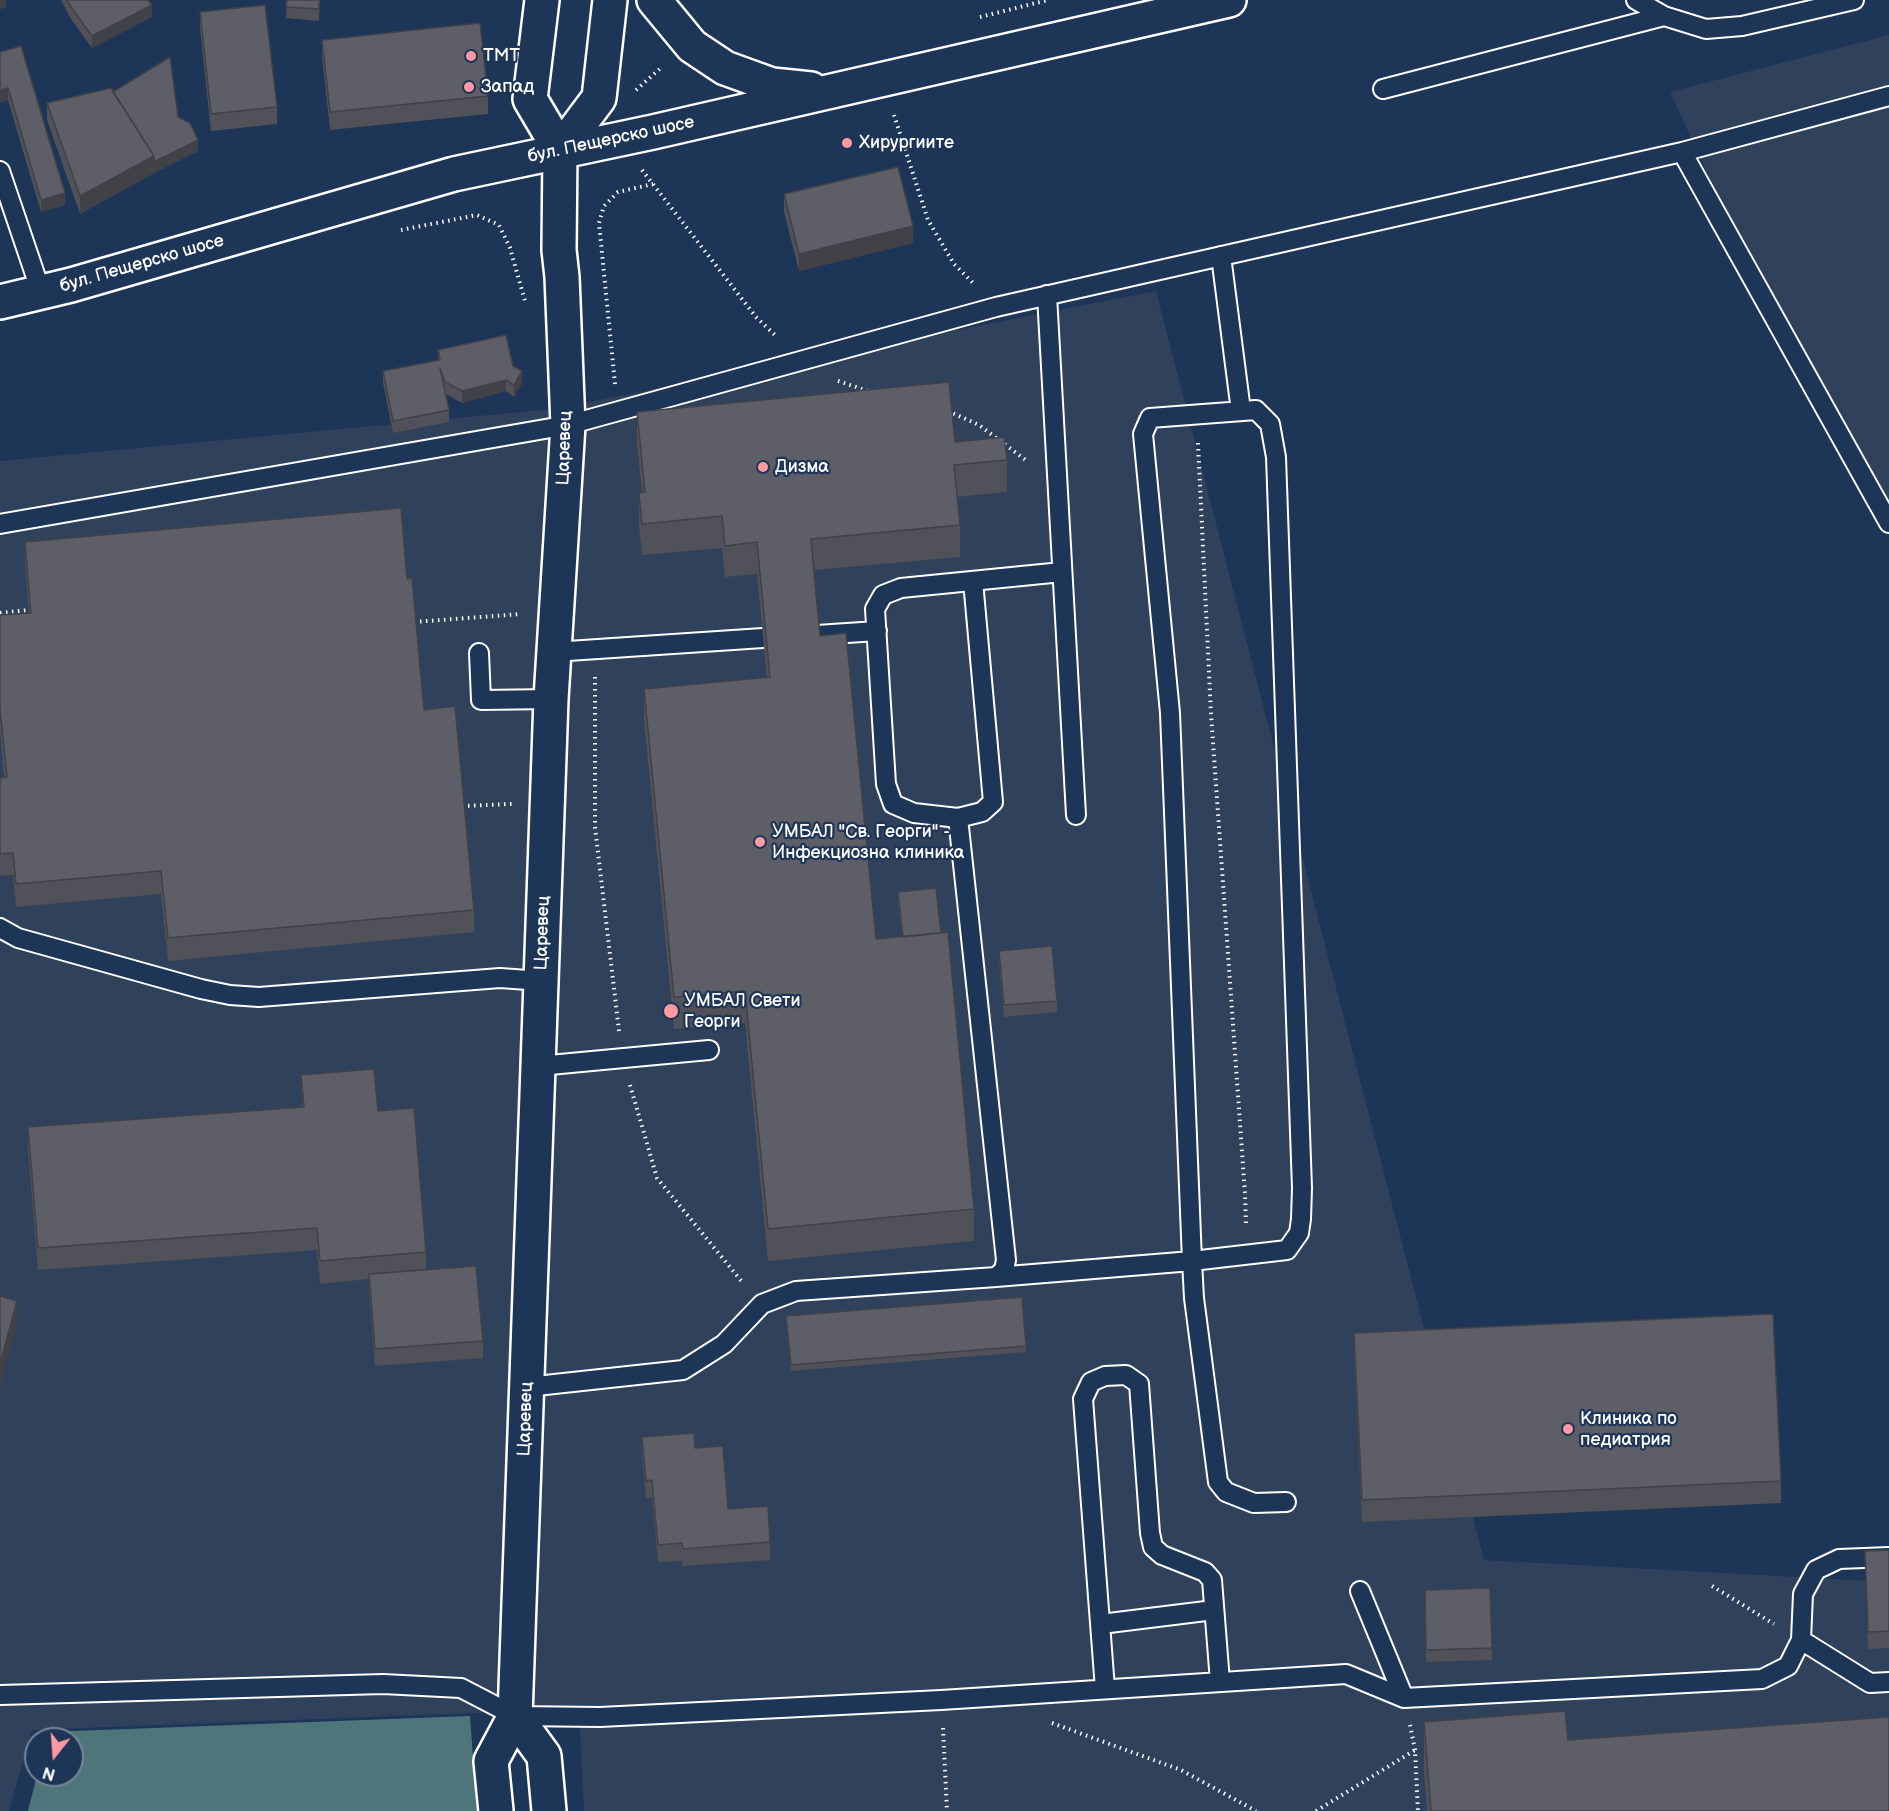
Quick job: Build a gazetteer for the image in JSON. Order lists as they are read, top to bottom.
{
  "streets": {
    "main road": ["бул. Пещерско шосе", "Царевец"]
  },
  "crossings": [
    ["бул. Пещерско шосе", "Царевец"]
  ],
  "places": [
    "TMT",
    "Запад",
    "Хирургиите",
    "Дизма",
    "УМБАЛ \"Св. Георги\" - Инфекциозна клиника",
    "УМБАЛ Свети Георги",
    "Клиника по педиатрия"
  ],
  "north": "bottom"
}
